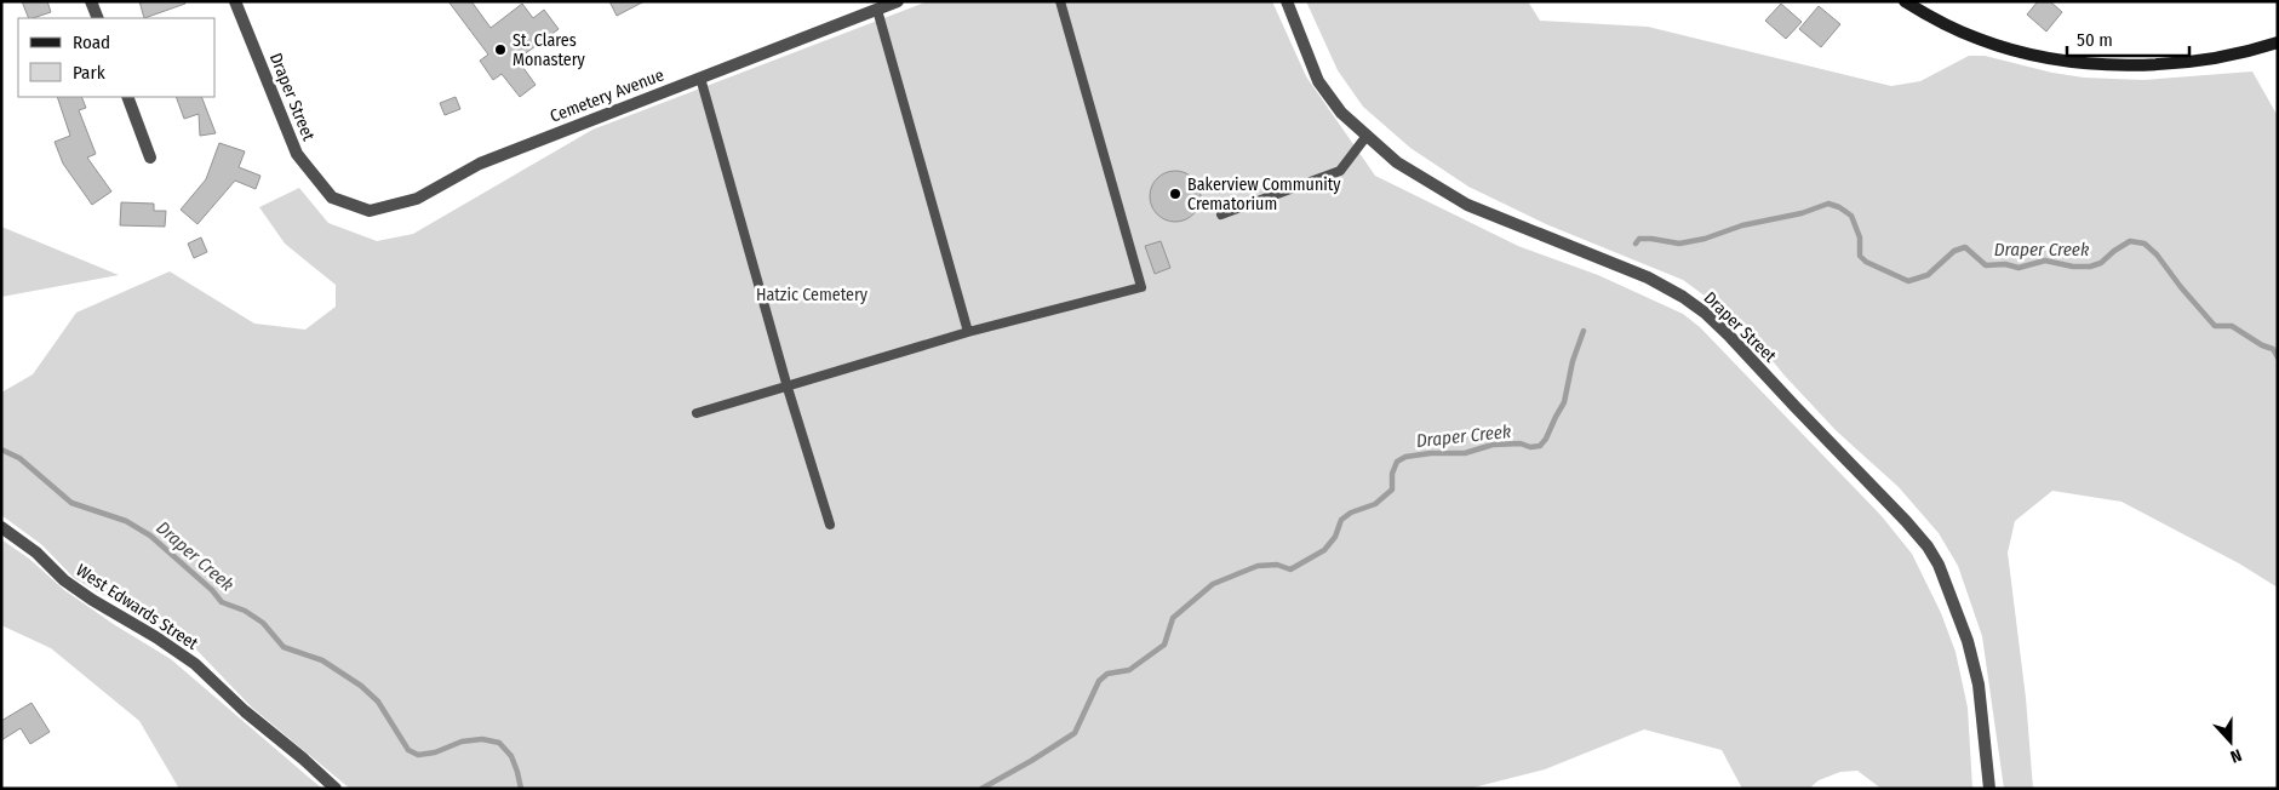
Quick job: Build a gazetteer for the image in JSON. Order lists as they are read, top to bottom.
{
  "streets": {
    "street": ["Cemetery Avenue", "Draper Street", "West Edwards Street"]
  },
  "crossings": [
    ["Cemetery Avenue", "Draper Street"]
  ],
  "water": ["Draper Creek"],
  "parks": ["Hatzic Cemetery"],
  "places": ["St. Clares Monastery", "Bakerview Community Crematorium"],
  "legend": ["Road", "Park"],
  "scale_bar": "50 m",
  "north": "bottom"
}
